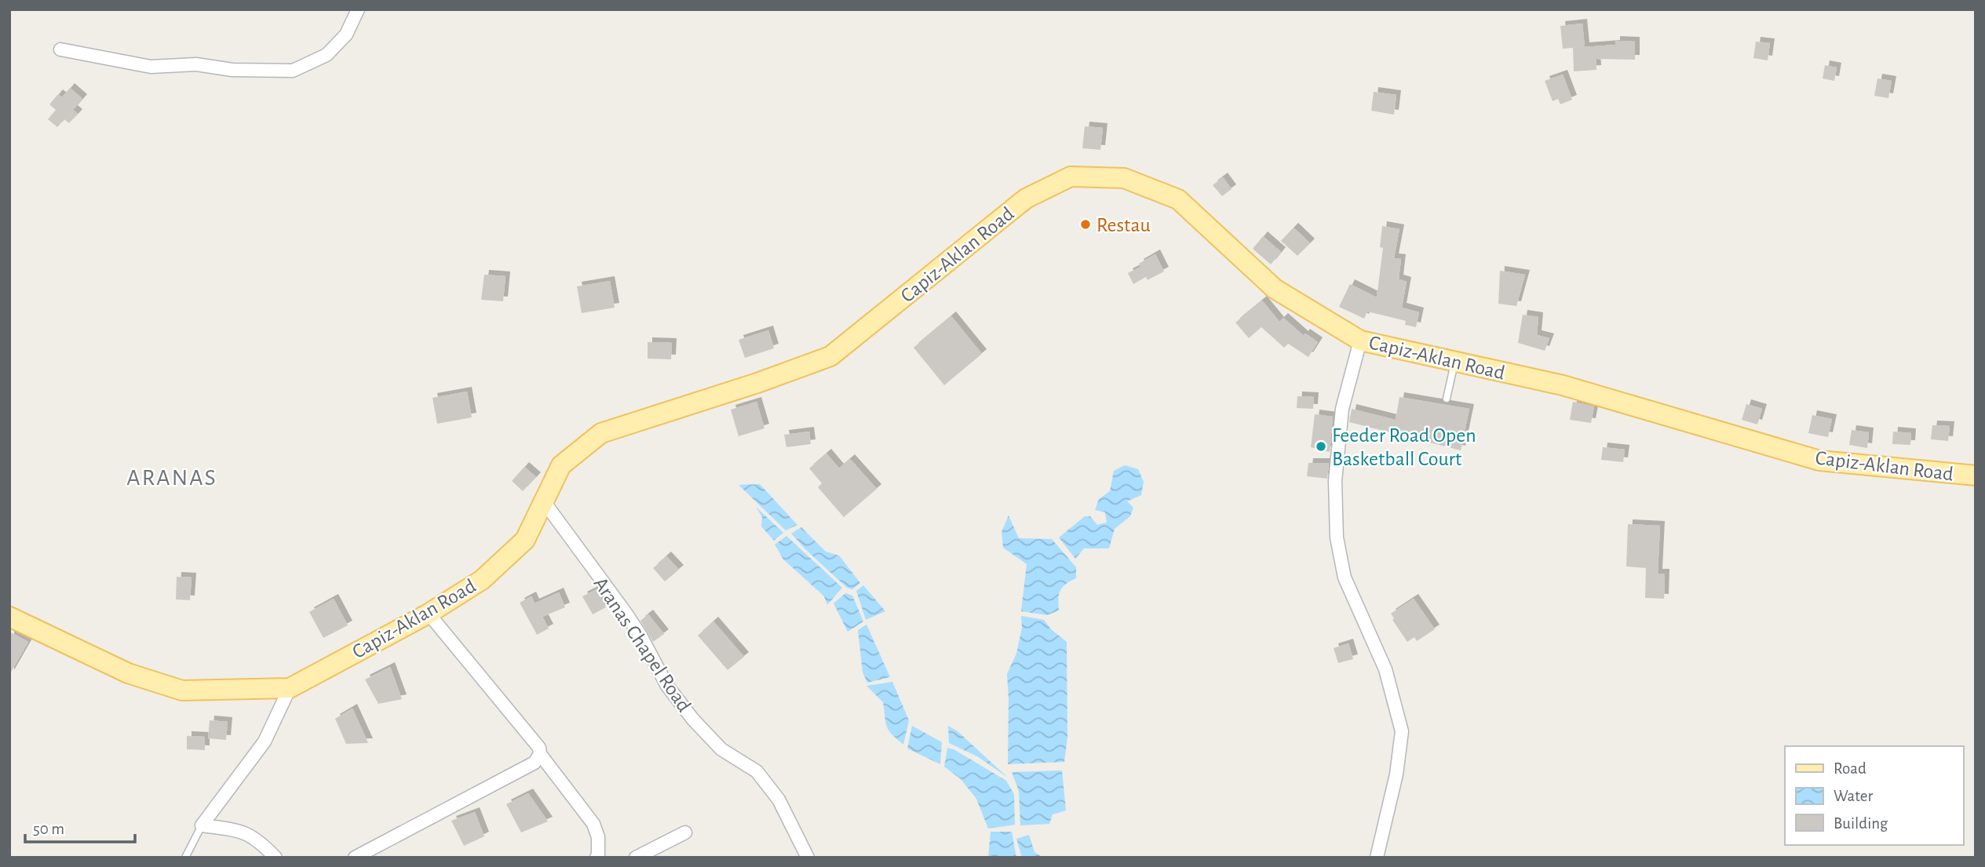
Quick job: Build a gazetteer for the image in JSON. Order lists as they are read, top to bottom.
{
  "streets": {
    "main road": ["Capiz-Aklan Road"],
    "street": ["Aranas Chapel Road"]
  },
  "crossings": [
    ["Capiz-Aklan Road", "Aranas Chapel Road"]
  ],
  "districts": ["ARANAS"],
  "places": ["Restau", "Feeder Road Open Basketball Court"],
  "legend": ["Road", "Water", "Building"],
  "scale_bar": "50 m"
}
